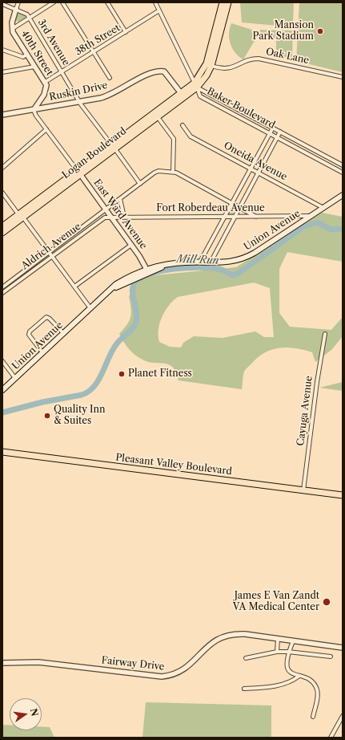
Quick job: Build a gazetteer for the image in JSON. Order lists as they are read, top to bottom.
{
  "streets": {
    "main road": ["Logan Boulevard", "Union Avenue", "Pleasant Valley Boulevard"],
    "street": [
      "38th Street",
      "3rd Avenue",
      "40th Street",
      "Oak Lane",
      "Ruskin Drive",
      "Baker Boulevard",
      "Oneida Avenue",
      "Fort Roberdeau Avenue",
      "East Ward Avenue",
      "Aldrich Avenue",
      "Cayuga Avenue",
      "Fairway Drive"
    ]
  },
  "crossings": [
    ["38th Street", "3rd Avenue"],
    ["38th Street", "40th Street"],
    ["3rd Avenue", "40th Street"],
    ["3rd Avenue", "Ruskin Drive"],
    ["3rd Avenue", "Logan Boulevard"],
    ["3rd Avenue", "Aldrich Avenue"],
    ["40th Street", "Ruskin Drive"],
    ["Ruskin Drive", "Logan Boulevard"],
    ["Baker Boulevard", "Logan Boulevard"],
    ["Logan Boulevard", "East Ward Avenue"],
    ["Oneida Avenue", "Union Avenue"],
    ["Fort Roberdeau Avenue", "East Ward Avenue"],
    ["Fort Roberdeau Avenue", "Union Avenue"],
    ["Fort Roberdeau Avenue", "Aldrich Avenue"],
    ["East Ward Avenue", "Union Avenue"],
    ["East Ward Avenue", "Aldrich Avenue"],
    ["Cayuga Avenue", "Pleasant Valley Boulevard"]
  ],
  "water": ["Mill Run"],
  "places": [
    "Mansion Park Stadium",
    "Planet Fitness",
    "Quality Inn & Suites",
    "James E Van Zandt VA Medical Center"
  ],
  "north": "right"
}
